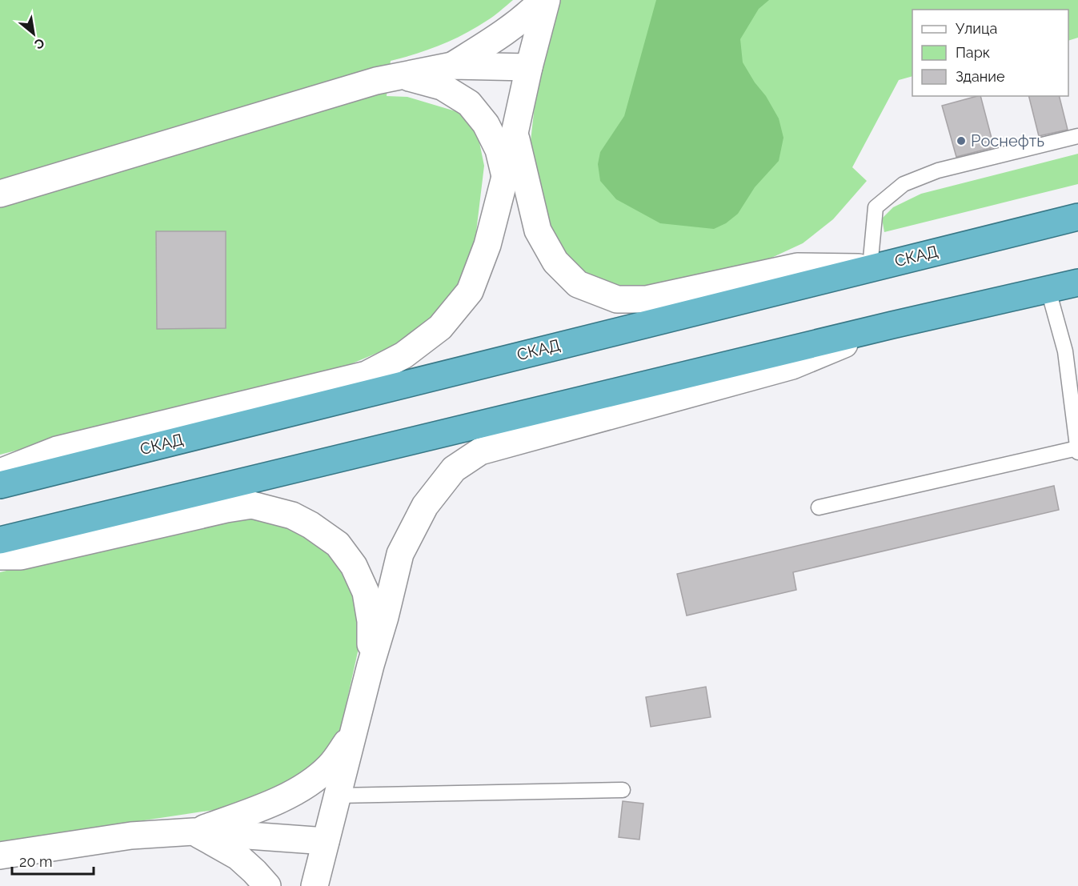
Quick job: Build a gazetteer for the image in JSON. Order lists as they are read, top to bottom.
{
  "streets": {
    "highway": ["СКАД"]
  },
  "places": ["Роснефть"],
  "legend": ["Улица", "Парк", "Здание"],
  "scale_bar": "20 m",
  "north": "bottom right"
}
